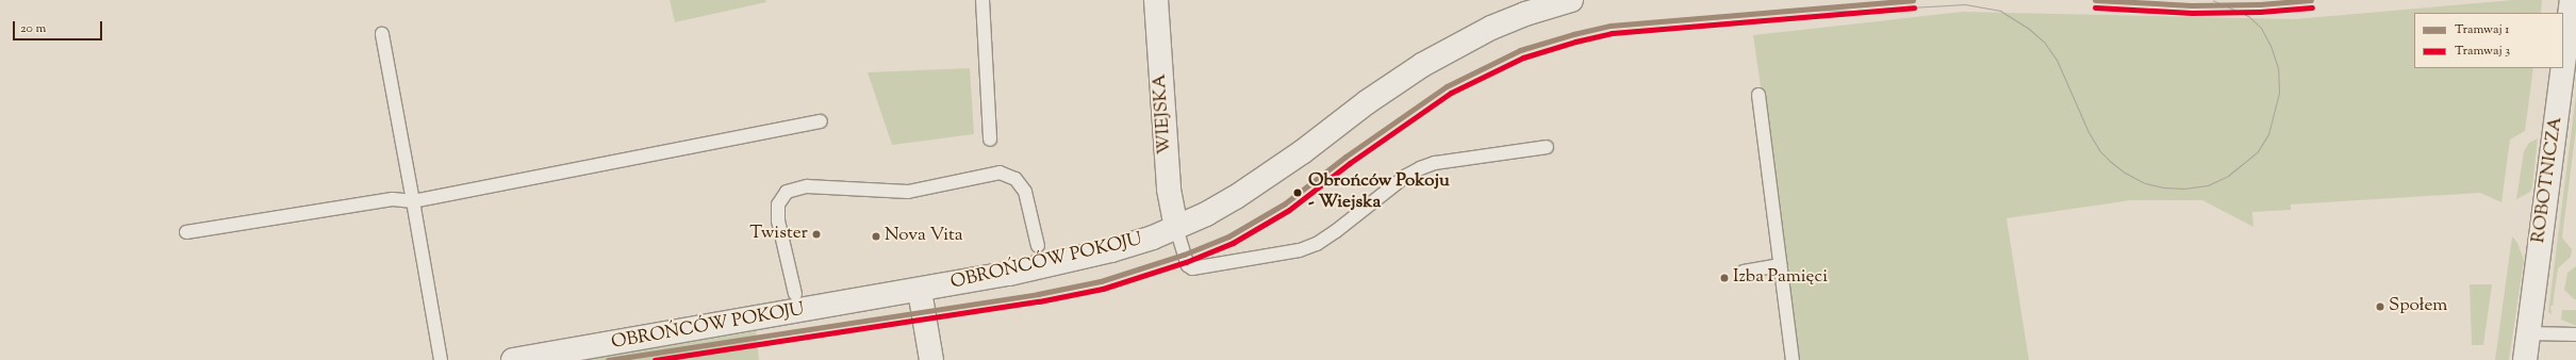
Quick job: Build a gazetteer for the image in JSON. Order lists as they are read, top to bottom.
{
  "streets": {
    "street": ["WIEJSKA", "ROBOTNICZA", "OBROŃCÓW POKOJU"]
  },
  "crossings": [
    ["WIEJSKA", "OBROŃCÓW POKOJU"]
  ],
  "places": [
    "Obrońców Pokoju - Wiejska",
    "Twister",
    "Nova Vita",
    "Izba Pamięci",
    "Społem"
  ],
  "lines": ["tram line 1", "tram line 3"],
  "legend": ["Tramwaj 1", "Tramwaj 3"],
  "scale_bar": "20 m"
}
